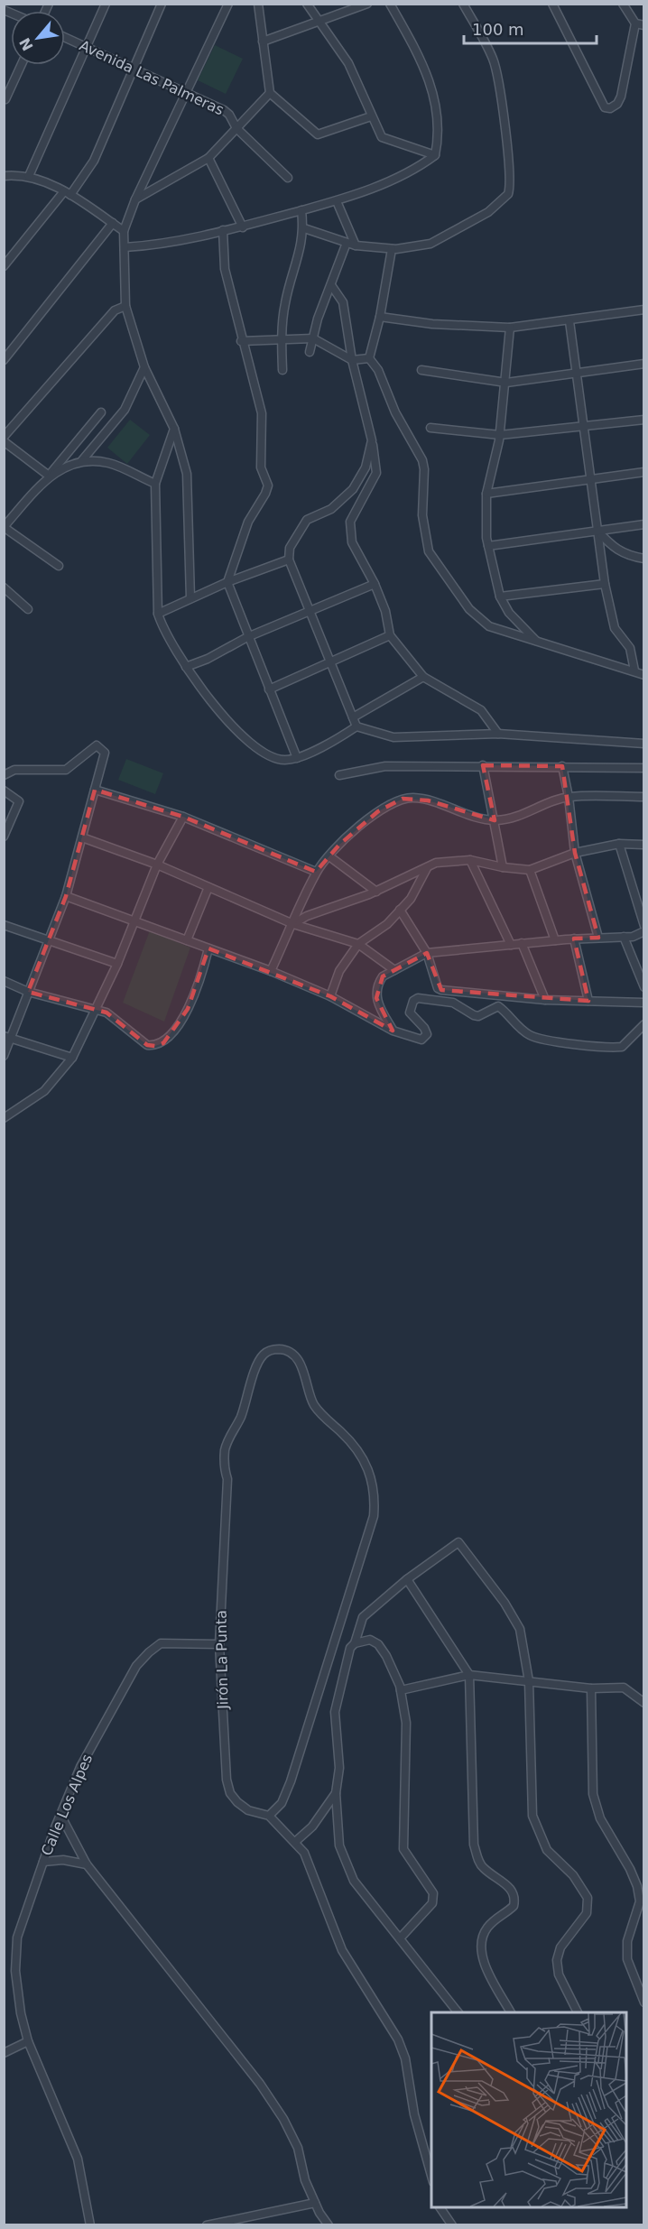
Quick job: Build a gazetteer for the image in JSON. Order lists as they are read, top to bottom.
{
  "streets": {
    "street": ["Avenida Las Palmeras", "Jirón La Punta", "Calle Los Alpes"]
  },
  "crossings": [
    ["Jirón La Punta", "Calle Los Alpes"]
  ],
  "scale_bar": "100 m",
  "north": "bottom left"
}
